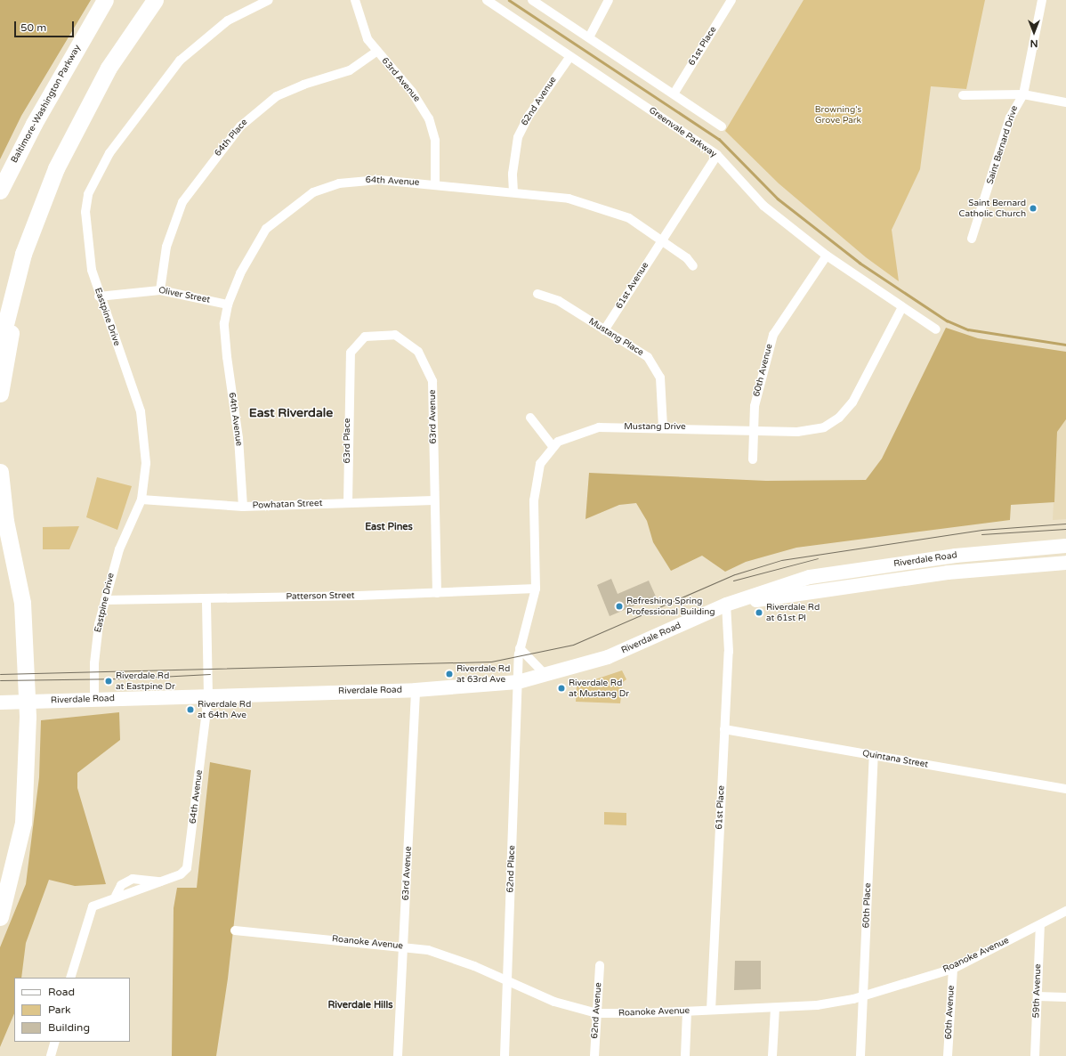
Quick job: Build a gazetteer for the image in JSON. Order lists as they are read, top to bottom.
{
  "streets": {
    "highway": ["Baltimore-Washington Parkway"],
    "main road": ["Riverdale Road"],
    "street": [
      "61st Place",
      "63rd Avenue",
      "62nd Avenue",
      "Greenvale Parkway",
      "64th Place",
      "Saint Bernard Drive",
      "64th Avenue",
      "61st Avenue",
      "Oliver Street",
      "Eastpine Drive",
      "Mustang Place",
      "60th Avenue",
      "Mustang Drive",
      "63rd Place",
      "Powhatan Street",
      "Patterson Street",
      "Quintana Street",
      "62nd Place",
      "60th Place",
      "Roanoke Avenue",
      "59th Avenue"
    ]
  },
  "crossings": [
    ["61st Place", "Riverdale Road"],
    ["61st Place", "Quintana Street"],
    ["61st Place", "Roanoke Avenue"],
    ["63rd Avenue", "64th Place"],
    ["63rd Avenue", "64th Avenue"],
    ["63rd Avenue", "63rd Place"],
    ["63rd Avenue", "Powhatan Street"],
    ["63rd Avenue", "Riverdale Road"],
    ["63rd Avenue", "Patterson Street"],
    ["63rd Avenue", "Roanoke Avenue"],
    ["62nd Avenue", "Greenvale Parkway"],
    ["62nd Avenue", "64th Avenue"],
    ["62nd Avenue", "Roanoke Avenue"],
    ["Greenvale Parkway", "61st Avenue"],
    ["Greenvale Parkway", "60th Avenue"],
    ["Greenvale Parkway", "Mustang Drive"],
    ["64th Place", "Oliver Street"],
    ["64th Avenue", "61st Avenue"],
    ["64th Avenue", "Oliver Street"],
    ["64th Avenue", "Powhatan Street"],
    ["64th Avenue", "Riverdale Road"],
    ["64th Avenue", "Patterson Street"],
    ["61st Avenue", "Mustang Place"],
    ["Oliver Street", "Eastpine Drive"],
    ["Eastpine Drive", "Powhatan Street"],
    ["Eastpine Drive", "Riverdale Road"],
    ["Eastpine Drive", "Patterson Street"],
    ["Mustang Place", "Mustang Drive"],
    ["60th Avenue", "Mustang Drive"],
    ["60th Avenue", "Roanoke Avenue"],
    ["Mustang Drive", "Riverdale Road"],
    ["Mustang Drive", "Patterson Street"],
    ["Mustang Drive", "62nd Place"],
    ["63rd Place", "Powhatan Street"],
    ["Riverdale Road", "62nd Place"],
    ["Quintana Street", "60th Place"],
    ["62nd Place", "Roanoke Avenue"],
    ["60th Place", "Roanoke Avenue"],
    ["Roanoke Avenue", "59th Avenue"]
  ],
  "districts": ["East Riverdale", "East Pines", "Riverdale Hills"],
  "parks": ["Browning's Grove Park"],
  "places": [
    "Saint Bernard Catholic Church",
    "Refreshing Spring Professional Building",
    "Riverdale Rd at 61st Pl",
    "Riverdale Rd at 63rd Ave",
    "Riverdale Rd at Eastpine Dr",
    "Riverdale Rd at Mustang Dr",
    "Riverdale Rd at 64th Ave"
  ],
  "legend": ["Road", "Park", "Building"],
  "scale_bar": "50 m",
  "north": "bottom"
}
